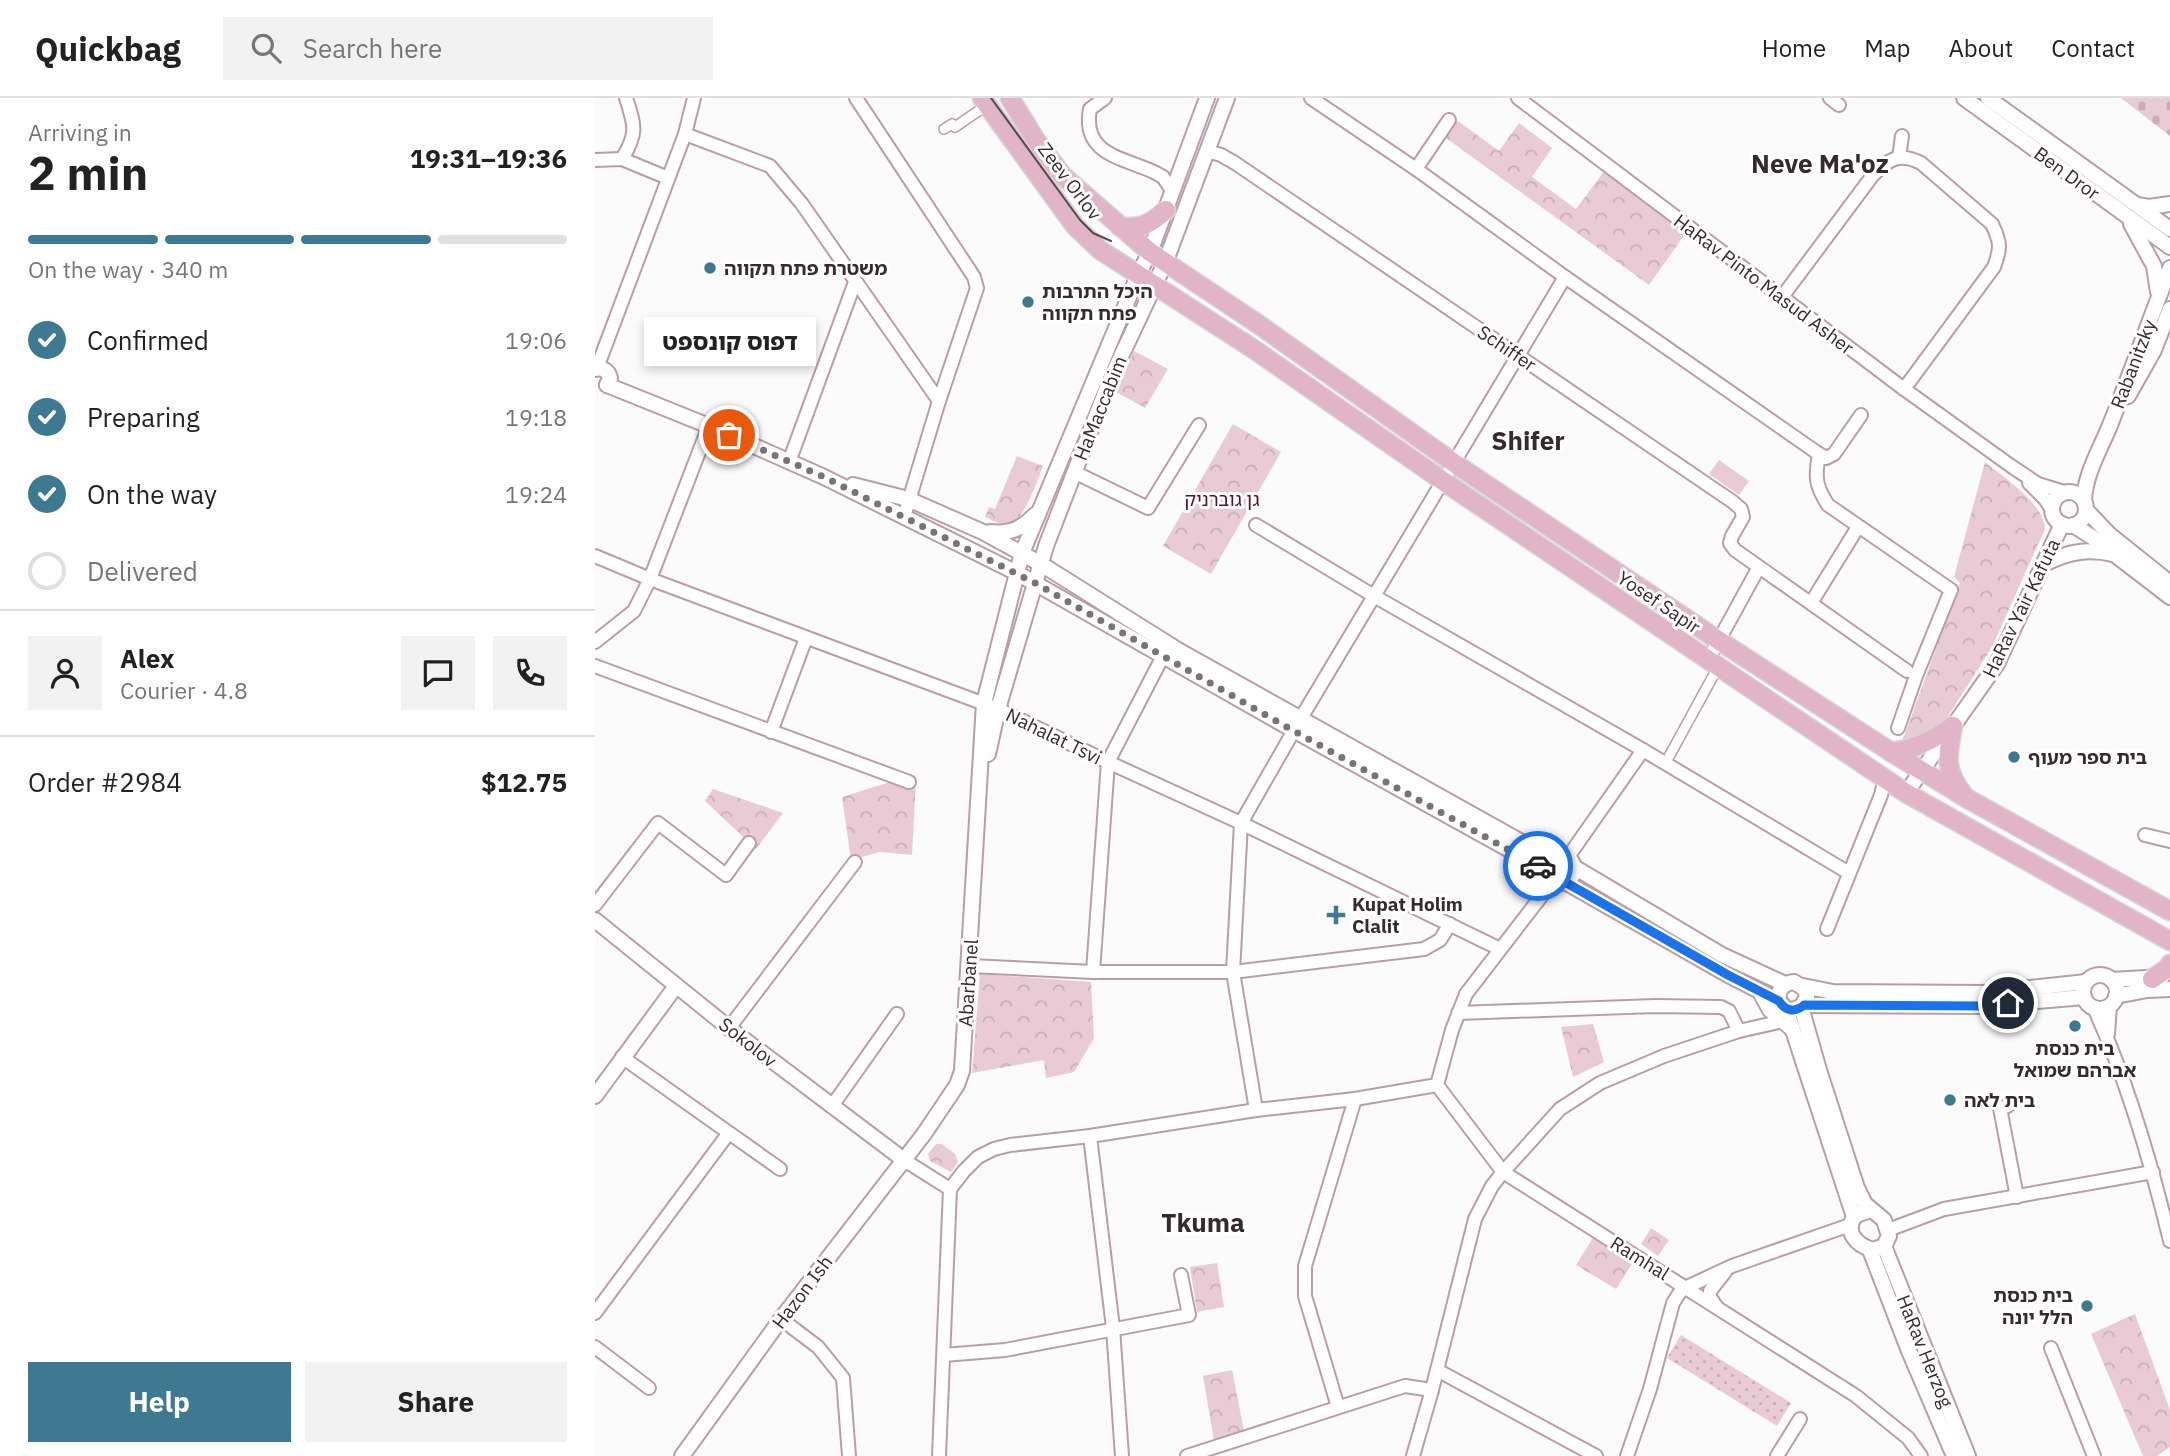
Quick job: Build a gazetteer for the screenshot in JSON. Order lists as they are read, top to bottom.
{
  "streets": {
    "main road": ["Zeev Orlov", "Yosef Sapir"],
    "street": [
      "Ben Dror",
      "HaRav Pinto Masud Asher",
      "Schiffer",
      "Rabanitzky",
      "HaMaccabim",
      "HaRav Yair Kafuta",
      "Nahalat Tsvi",
      "Abarbanel",
      "Sokolov",
      "Ramhal",
      "Hazon Ish",
      "HaRav Herzog"
    ]
  },
  "crossings": [
    ["Zeev Orlov", "HaMaccabim"],
    ["Zeev Orlov", "Yosef Sapir"],
    ["HaRav Pinto Masud Asher", "Rabanitzky"],
    ["HaRav Pinto Masud Asher", "HaRav Yair Kafuta"],
    ["Schiffer", "HaMaccabim"],
    ["Rabanitzky", "HaRav Yair Kafuta"],
    ["HaMaccabim", "Yosef Sapir"],
    ["HaMaccabim", "Abarbanel"],
    ["Yosef Sapir", "HaRav Yair Kafuta"],
    ["Nahalat Tsvi", "Abarbanel"],
    ["Abarbanel", "Sokolov"],
    ["Abarbanel", "Hazon Ish"],
    ["Sokolov", "Hazon Ish"]
  ],
  "districts": ["Neve Ma'oz", "Shifer", "Tkuma"],
  "parks": ["גן גוברניק"],
  "places": {
    "other": [
      "משטרת פתח תקווה",
      "היכל התרבות פתח תקווה",
      "דפוס קונספט",
      "בית ספר מעוף",
      "בית כנסת אברהם שמואל",
      "בית לאה",
      "בית כנסת הלל יונה"
    ],
    "health": ["Kupat Holim Clalit"]
  },
  "page": {
    "header": "Quickbag",
    "search": "Search here",
    "nav": [
      "Home",
      "Map",
      "About",
      "Contact"
    ],
    "heading": ["2 min", "Arriving in", "19:31–19:36"],
    "panel": [
      "Alex",
      "Courier · 4.8",
      "Order #2984",
      "$12.75"
    ],
    "bar": "On the way · 340 m",
    "list": [
      ["Confirmed", "19:06"],
      ["Preparing", "19:18"],
      ["On the way", "19:24"],
      "Delivered"
    ],
    "bubble": "דפוס קונספט",
    "buttons": ["Help", "Share"]
  }
}
